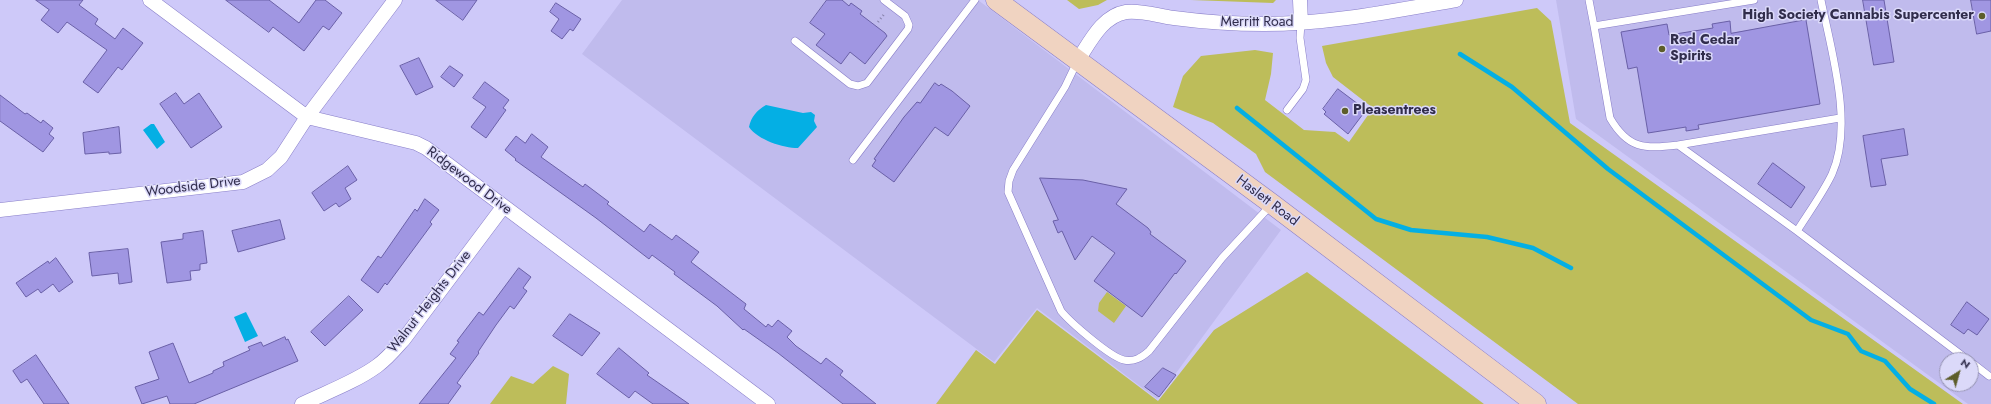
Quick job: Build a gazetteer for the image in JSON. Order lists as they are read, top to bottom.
{
  "streets": {
    "main road": ["Haslett Road"],
    "street": [
      "Merritt Road",
      "Ridgewood Drive",
      "Woodside Drive",
      "Walnut Heights Drive"
    ]
  },
  "crossings": [
    ["Merritt Road", "Haslett Road"],
    ["Ridgewood Drive", "Woodside Drive"],
    ["Ridgewood Drive", "Walnut Heights Drive"]
  ],
  "places": ["High Society Cannabis Supercenter", "Red Cedar Spirits", "Pleasentrees"],
  "north": "top right"
}
